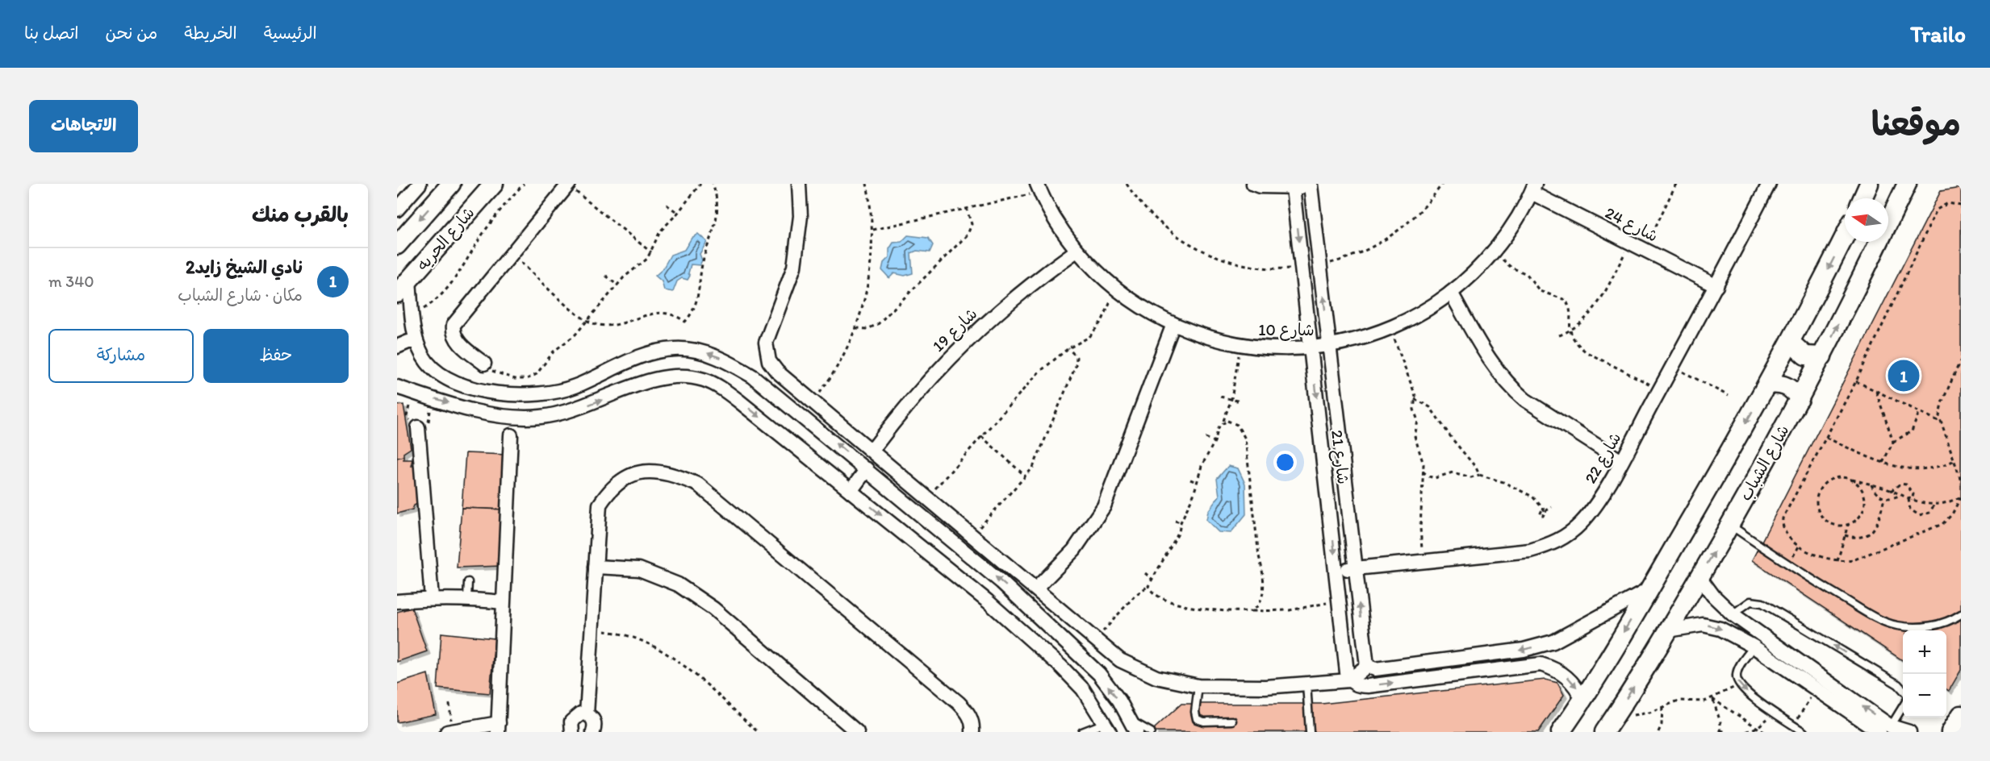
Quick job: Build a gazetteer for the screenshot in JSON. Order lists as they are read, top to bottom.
{
  "streets": {
    "street": [
      "شارع 24",
      "شارع الحريه",
      "شارع 19",
      "شارع 10",
      "شارع 21",
      "شارع 22",
      "شارع الشباب"
    ]
  },
  "crossings": [
    ["شارع 24", "شارع 10"],
    ["شارع 24", "شارع 22"],
    ["شارع 19", "شارع 10"],
    ["شارع 10", "شارع 21"],
    ["شارع 21", "شارع 22"]
  ],
  "north": "left",
  "page": {
    "header": "Trailo",
    "nav": [
      "الرئيسية",
      "الخريطة",
      "من نحن",
      "اتصل بنا"
    ],
    "title": "موقعنا",
    "buttons": [
      "الاتجاهات",
      ["حفظ", "مشاركة"]
    ],
    "heading": "بالقرب منك",
    "list": [
      {
        "mark": "1",
        "name": "نادي الشيخ زايد2",
        "note": "مكان · شارع الشباب",
        "value": "340 m"
      }
    ],
    "pins": "1",
    "map_buttons": ["+", "−"]
  }
}
